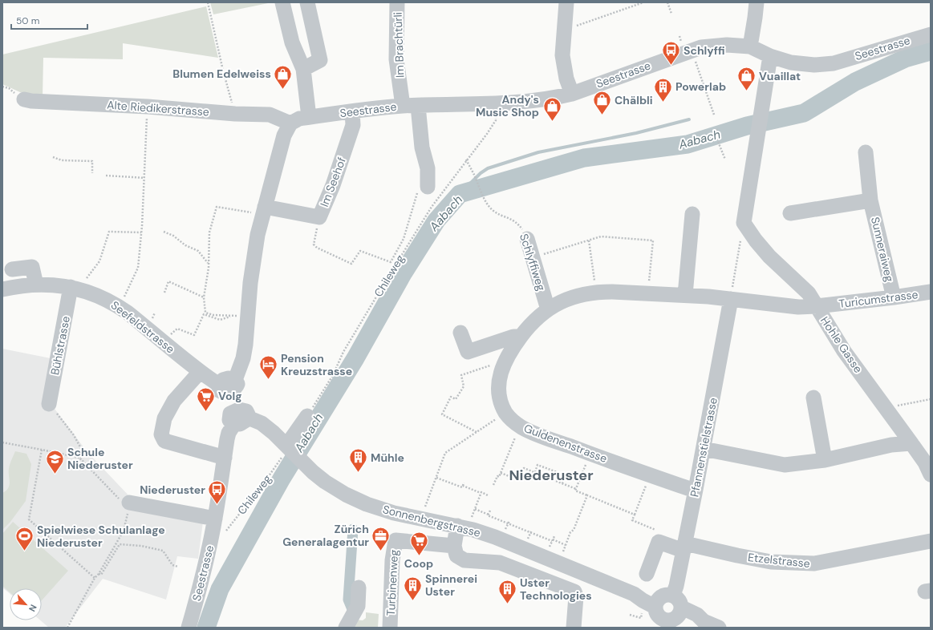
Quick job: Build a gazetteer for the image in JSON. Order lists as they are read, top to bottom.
{
  "streets": {
    "street": [
      "Im Brachtürli",
      "Seestrasse",
      "Alte Riedikerstrasse",
      "Im Seehof",
      "Sunneraiweg",
      "Schlyffiweg",
      "Turicumstrasse",
      "Seefeldstrasse",
      "Hohle Gasse",
      "Bühlstrasse",
      "Guldenenstrasse",
      "Pfannenstielstrasse",
      "Sonnenbergstrasse",
      "Etzelstrasse",
      "Turbinenweg"
    ],
    "path": ["Chileweg"]
  },
  "crossings": [
    ["Im Brachtürli", "Seestrasse"],
    ["Seestrasse", "Alte Riedikerstrasse"],
    ["Seestrasse", "Im Seehof"],
    ["Seestrasse", "Sonnenbergstrasse"],
    ["Sunneraiweg", "Turicumstrasse"],
    ["Schlyffiweg", "Chileweg"],
    ["Schlyffiweg", "Guldenenstrasse"],
    ["Chileweg", "Sonnenbergstrasse"],
    ["Turicumstrasse", "Hohle Gasse"],
    ["Turicumstrasse", "Guldenenstrasse"],
    ["Turicumstrasse", "Pfannenstielstrasse"],
    ["Seefeldstrasse", "Bühlstrasse"],
    ["Guldenenstrasse", "Pfannenstielstrasse"],
    ["Pfannenstielstrasse", "Sonnenbergstrasse"],
    ["Pfannenstielstrasse", "Etzelstrasse"]
  ],
  "districts": ["Niederuster"],
  "water": ["Aabach"],
  "places": {
    "bus stop": ["Schlyffi", "Niederuster"],
    "shop": [
      "Blumen Edelweiss",
      "Vuaillat",
      "Chälbli",
      "Andy's Music Shop"
    ],
    "building": [
      "Powerlab",
      "Mühle",
      "Spinnerei Uster",
      "Uster Technologies"
    ],
    "hotel": ["Pension Kreuzstrasse"],
    "supermarket": ["Volg", "Coop"],
    "school or university": ["Schule Niederuster"],
    "office": ["Zürich Generalagentur"],
    "sports": ["Spielwiese Schulanlage Niederuster"]
  },
  "scale_bar": "50 m",
  "north": "bottom right"
}
